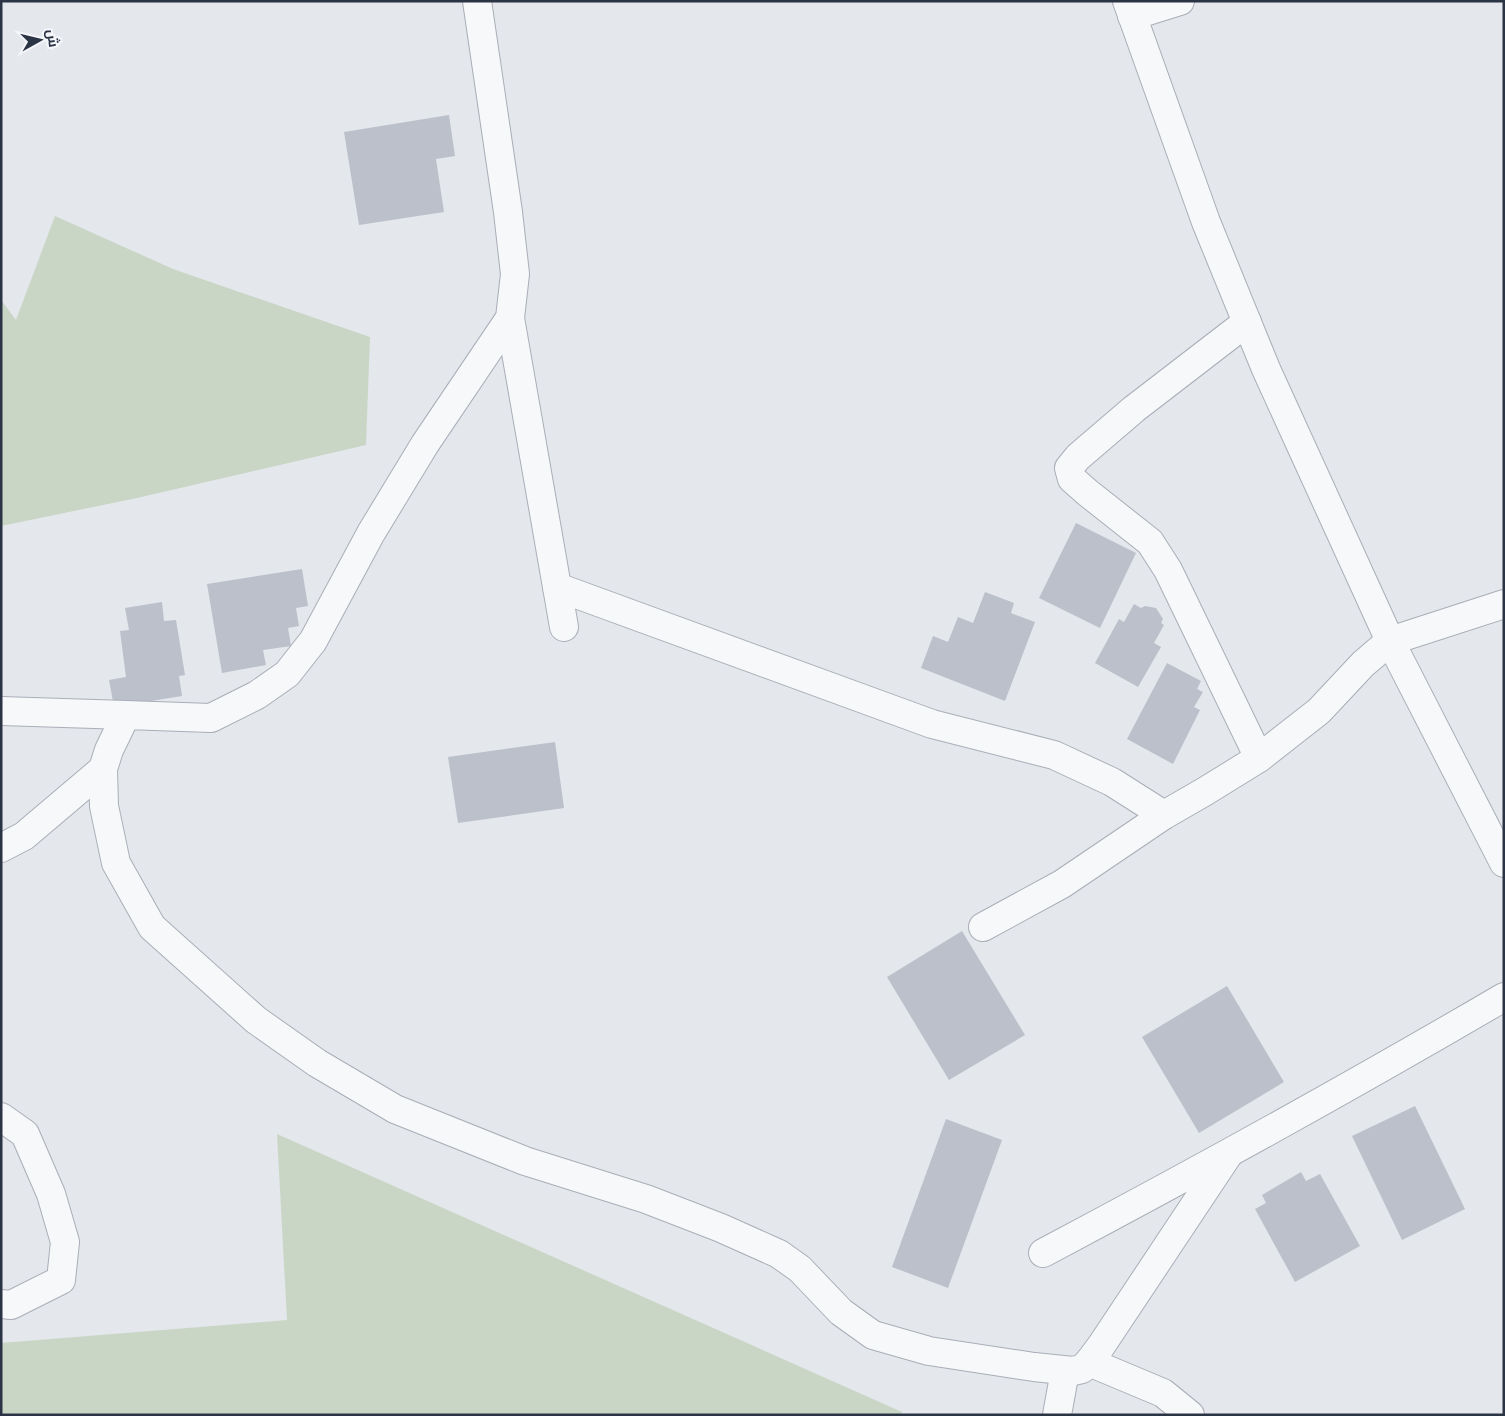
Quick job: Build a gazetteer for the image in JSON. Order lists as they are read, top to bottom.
{
  "north": "right"
}
